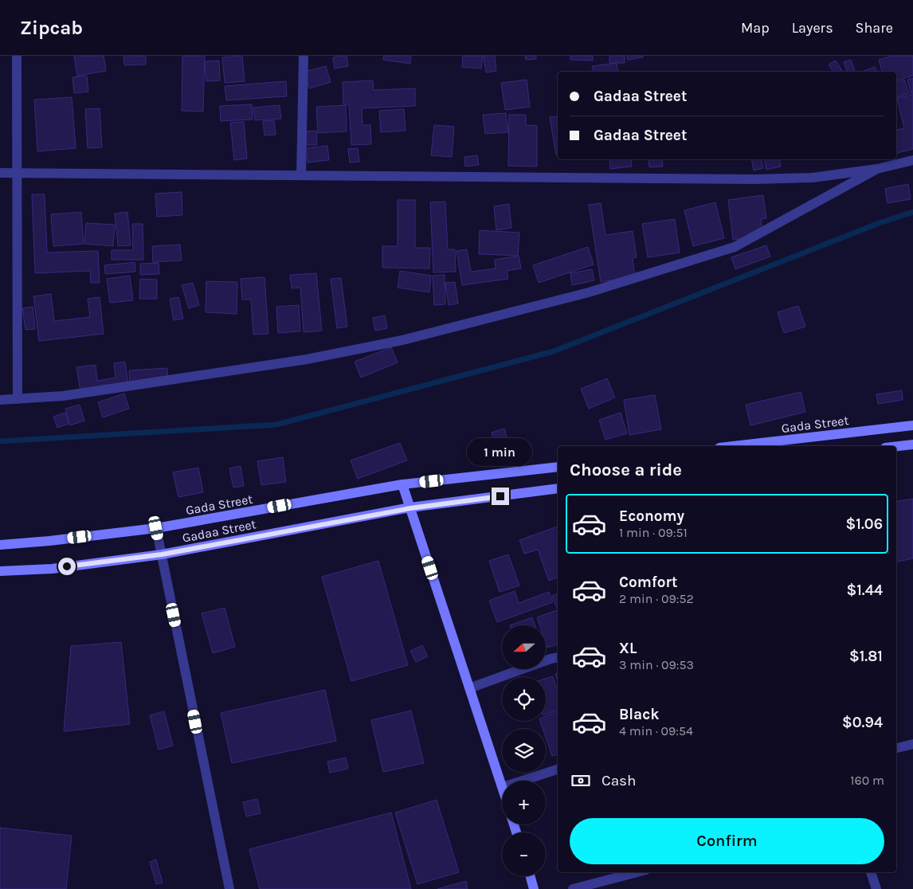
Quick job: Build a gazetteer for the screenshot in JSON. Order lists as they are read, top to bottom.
{
  "streets": {
    "main road": ["Gada Street", "Gadaa Street"]
  },
  "north": "left",
  "page": {
    "header": "Zipcab",
    "nav": ["Map", "Layers", "Share"],
    "banner": ["Gadaa Street", "Gadaa Street"],
    "bubble": "1 min",
    "heading": "Choose a ride",
    "list": [
      {
        "name": "Economy",
        "note": "1 min · 09:51",
        "value": "$1.06"
      },
      {
        "name": "Comfort",
        "note": "2 min · 09:52",
        "value": "$1.44"
      },
      {
        "name": "XL",
        "note": "3 min · 09:53",
        "value": "$1.81"
      },
      {
        "name": "Black",
        "note": "4 min · 09:54",
        "value": "$0.94"
      }
    ],
    "map_buttons": ["+", "−"],
    "pay": ["Cash", "160 m"],
    "buttons": "Confirm"
  }
}
